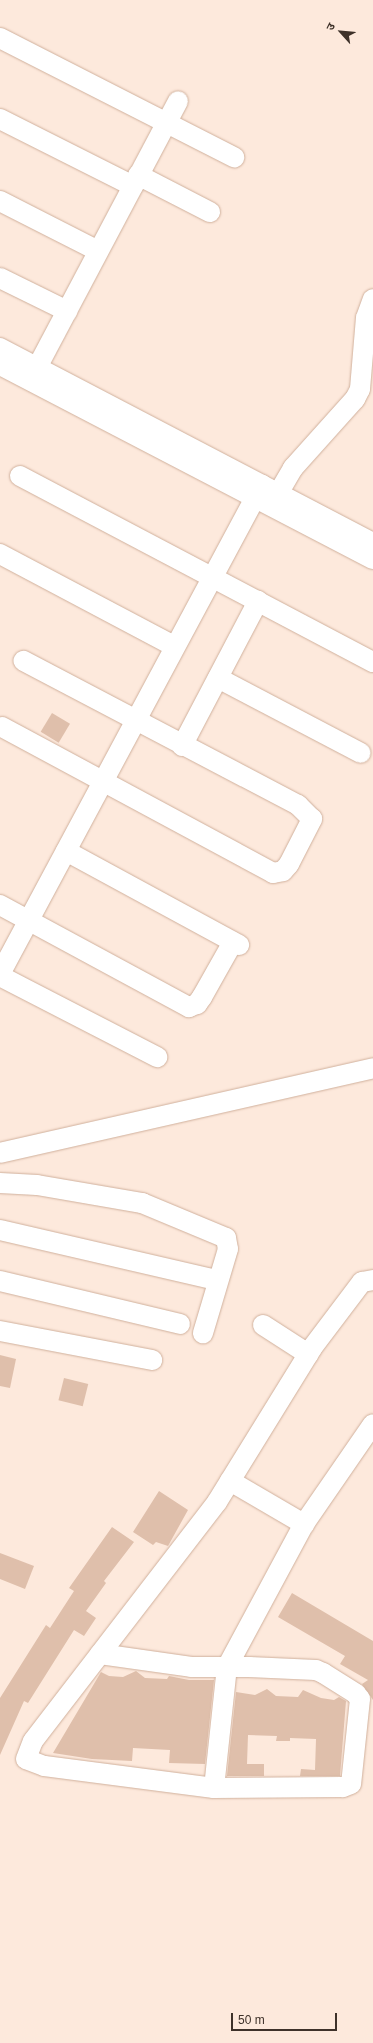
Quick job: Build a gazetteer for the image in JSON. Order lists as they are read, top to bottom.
{
  "scale_bar": "50 m",
  "north": "top left"
}
